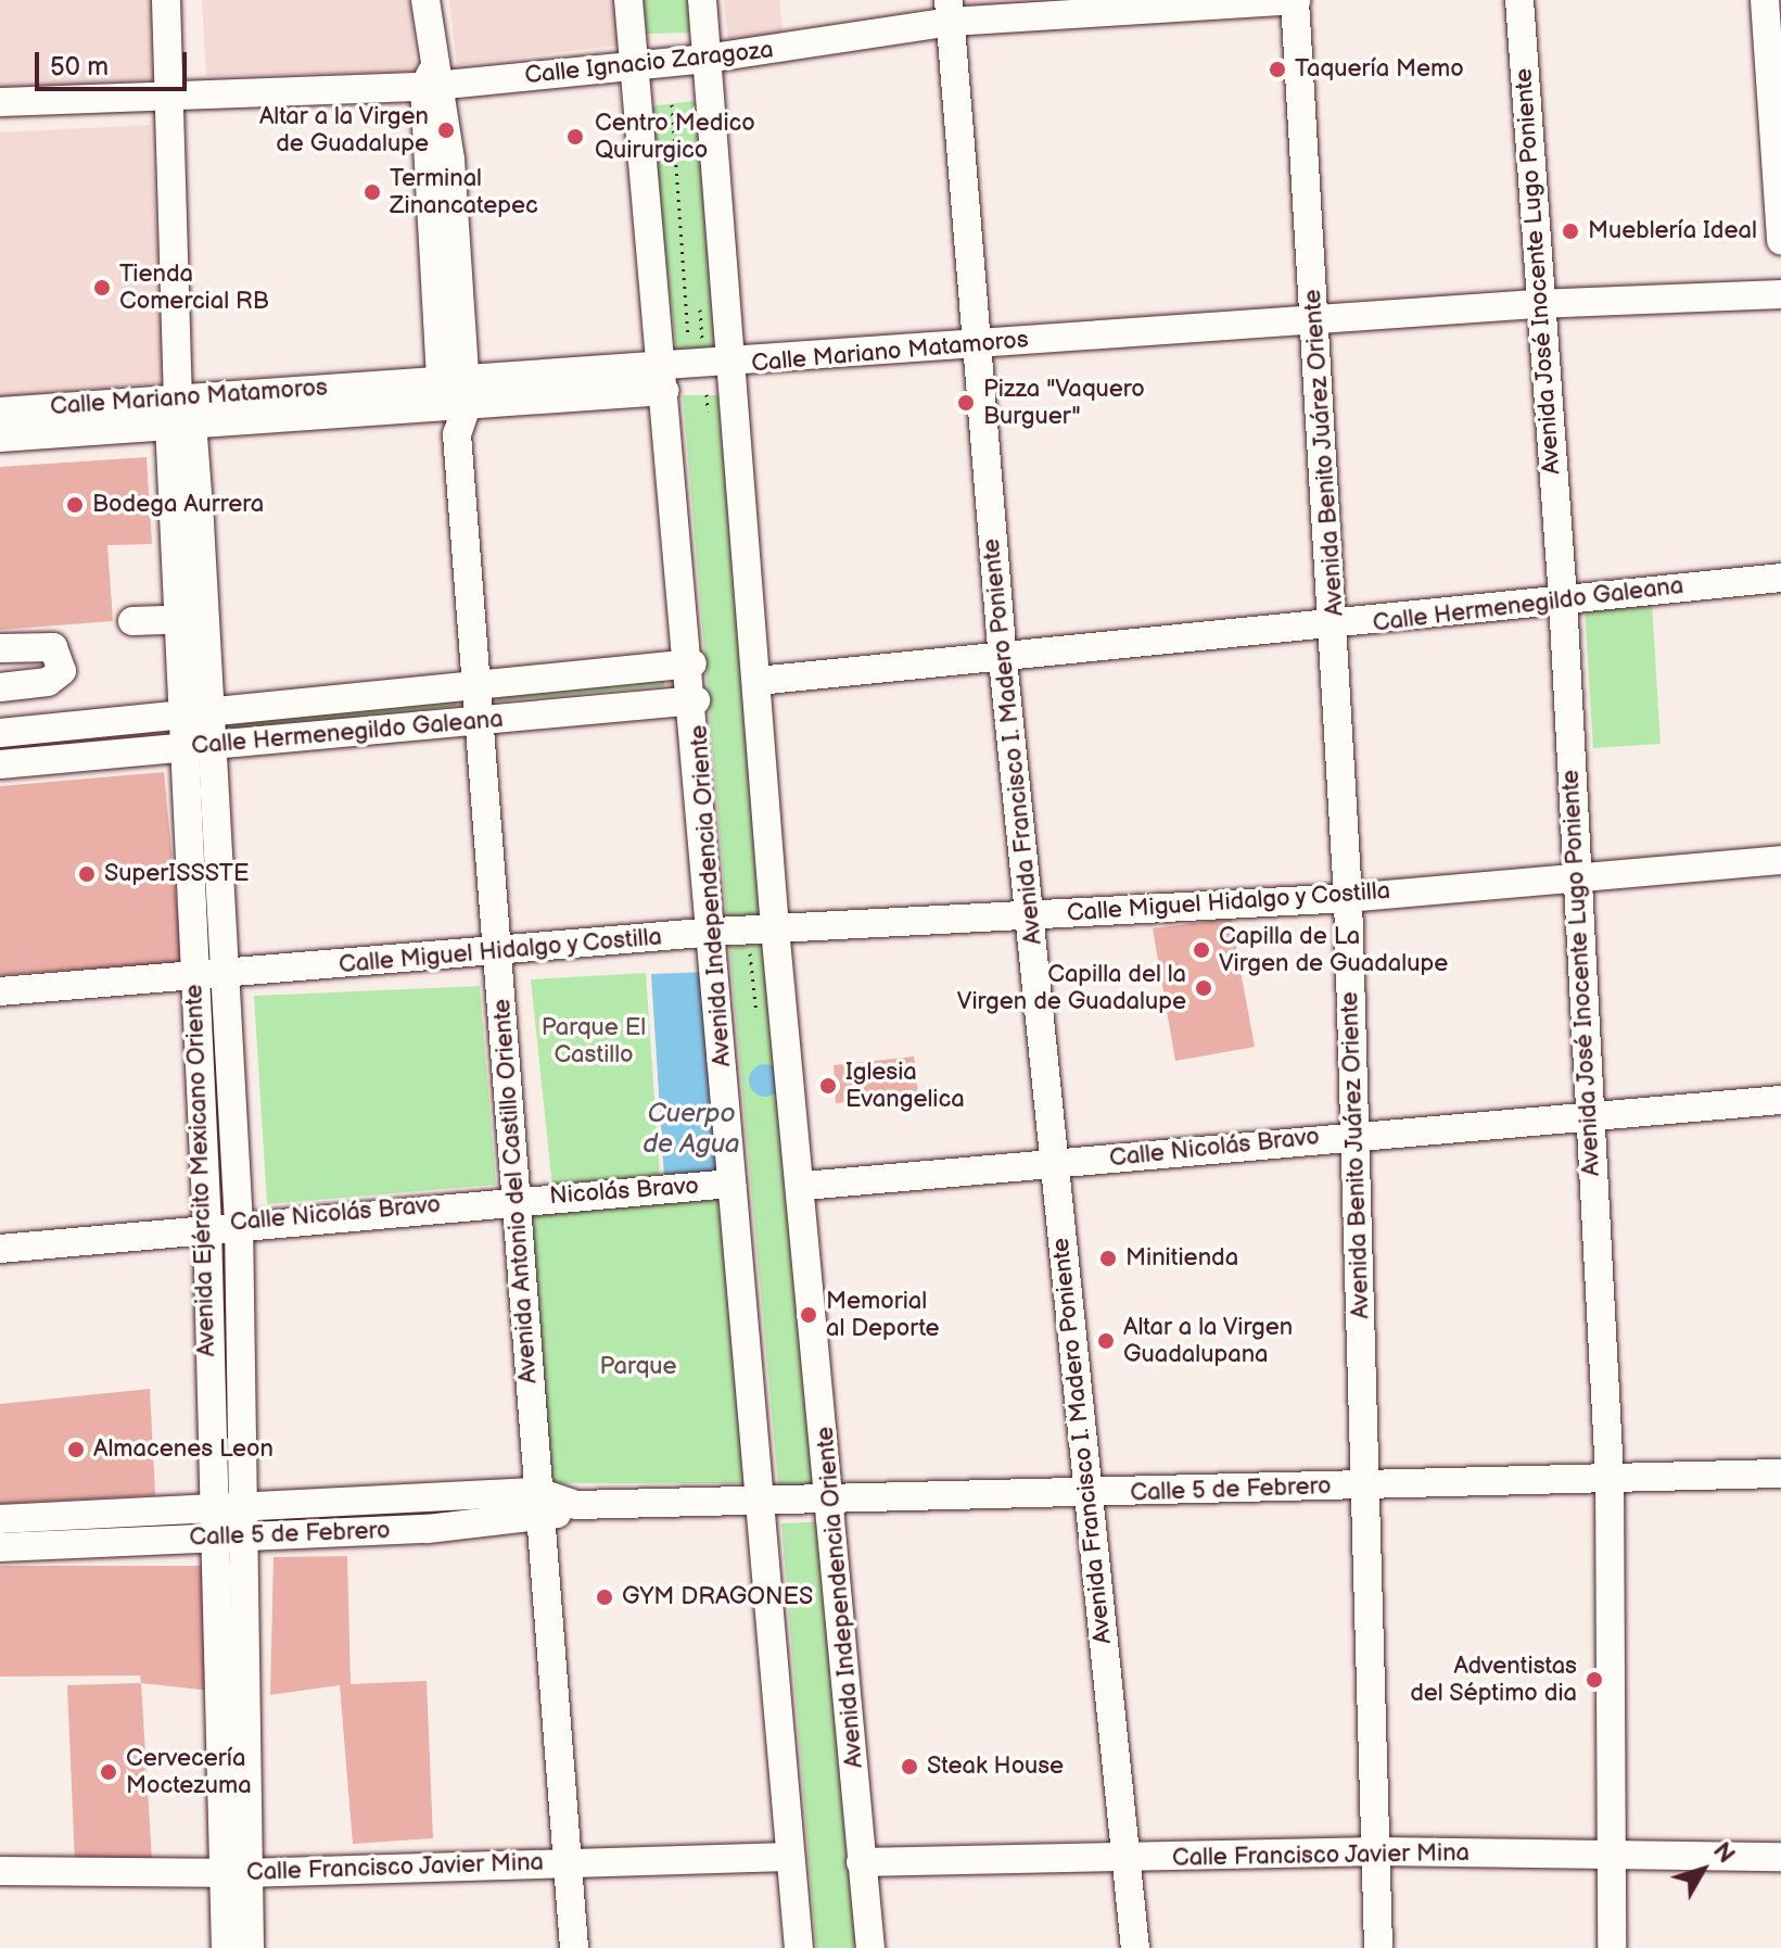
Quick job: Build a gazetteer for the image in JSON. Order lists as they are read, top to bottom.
{
  "streets": {
    "street": [
      "Calle Ignacio Zaragoza",
      "Avenida José Inocente Lugo Poniente",
      "Calle Mariano Matamoros",
      "Avenida Benito Juárez Oriente",
      "Calle Hermenegildo Galeana",
      "Avenida Francisco I. Madero Poniente",
      "Avenida Independencia Oriente",
      "Calle Miguel Hidalgo y Costilla",
      "Calle Nicolás Bravo",
      "Avenida Ejército Mexicano Oriente",
      "Avenida Antonio del Castillo Oriente",
      "Nicolás Bravo",
      "Calle 5 de Febrero",
      "Calle Francisco Javier Mina"
    ]
  },
  "crossings": [
    ["Calle Ignacio Zaragoza", "Avenida Benito Juárez Oriente"],
    ["Calle Ignacio Zaragoza", "Avenida Francisco I. Madero Poniente"],
    ["Calle Ignacio Zaragoza", "Avenida Independencia Oriente"],
    ["Calle Ignacio Zaragoza", "Avenida Ejército Mexicano Oriente"],
    ["Calle Ignacio Zaragoza", "Avenida Antonio del Castillo Oriente"],
    ["Avenida José Inocente Lugo Poniente", "Calle Mariano Matamoros"],
    ["Avenida José Inocente Lugo Poniente", "Calle Hermenegildo Galeana"],
    ["Avenida José Inocente Lugo Poniente", "Calle Miguel Hidalgo y Costilla"],
    ["Avenida José Inocente Lugo Poniente", "Calle Nicolás Bravo"],
    ["Avenida José Inocente Lugo Poniente", "Calle 5 de Febrero"],
    ["Avenida José Inocente Lugo Poniente", "Calle Francisco Javier Mina"],
    ["Calle Mariano Matamoros", "Avenida Benito Juárez Oriente"],
    ["Calle Mariano Matamoros", "Avenida Francisco I. Madero Poniente"],
    ["Calle Mariano Matamoros", "Avenida Independencia Oriente"],
    ["Calle Mariano Matamoros", "Avenida Ejército Mexicano Oriente"],
    ["Calle Mariano Matamoros", "Avenida Antonio del Castillo Oriente"],
    ["Avenida Benito Juárez Oriente", "Calle Hermenegildo Galeana"],
    ["Avenida Benito Juárez Oriente", "Calle Miguel Hidalgo y Costilla"],
    ["Avenida Benito Juárez Oriente", "Calle Nicolás Bravo"],
    ["Avenida Benito Juárez Oriente", "Calle 5 de Febrero"],
    ["Avenida Benito Juárez Oriente", "Calle Francisco Javier Mina"],
    ["Calle Hermenegildo Galeana", "Avenida Francisco I. Madero Poniente"],
    ["Calle Hermenegildo Galeana", "Avenida Independencia Oriente"],
    ["Calle Hermenegildo Galeana", "Avenida Ejército Mexicano Oriente"],
    ["Calle Hermenegildo Galeana", "Avenida Antonio del Castillo Oriente"],
    ["Avenida Francisco I. Madero Poniente", "Calle Miguel Hidalgo y Costilla"],
    ["Avenida Francisco I. Madero Poniente", "Calle Nicolás Bravo"],
    ["Avenida Francisco I. Madero Poniente", "Calle 5 de Febrero"],
    ["Avenida Francisco I. Madero Poniente", "Calle Francisco Javier Mina"],
    ["Avenida Independencia Oriente", "Calle Miguel Hidalgo y Costilla"],
    ["Avenida Independencia Oriente", "Calle Nicolás Bravo"],
    ["Avenida Independencia Oriente", "Nicolás Bravo"],
    ["Avenida Independencia Oriente", "Calle 5 de Febrero"],
    ["Avenida Independencia Oriente", "Calle Francisco Javier Mina"],
    ["Calle Miguel Hidalgo y Costilla", "Avenida Ejército Mexicano Oriente"],
    ["Calle Miguel Hidalgo y Costilla", "Avenida Antonio del Castillo Oriente"],
    ["Calle Nicolás Bravo", "Avenida Ejército Mexicano Oriente"],
    ["Calle Nicolás Bravo", "Avenida Antonio del Castillo Oriente"],
    ["Calle Nicolás Bravo", "Nicolás Bravo"],
    ["Avenida Ejército Mexicano Oriente", "Calle 5 de Febrero"],
    ["Avenida Ejército Mexicano Oriente", "Calle Francisco Javier Mina"],
    ["Avenida Antonio del Castillo Oriente", "Nicolás Bravo"],
    ["Avenida Antonio del Castillo Oriente", "Calle 5 de Febrero"],
    ["Avenida Antonio del Castillo Oriente", "Calle Francisco Javier Mina"]
  ],
  "water": ["Cuerpo de Agua"],
  "parks": ["Parque El Castillo", "Parque"],
  "places": [
    "Taquería Memo",
    "Altar a la Virgen de Guadalupe",
    "Centro Medico Quirurgico",
    "Terminal Zinancatepec",
    "Mueblería Ideal",
    "Tienda Comercial RB",
    "Pizza \"Vaquero Burguer\"",
    "Bodega Aurrera",
    "SuperISSSTE",
    "Capilla de La Virgen de Guadalupe",
    "Capilla del la Virgen de Guadalupe",
    "Iglesia Evangelica",
    "Minitienda",
    "Memorial al Deporte",
    "Altar a la Virgen Guadalupana",
    "Almacenes Leon",
    "GYM DRAGONES",
    "Adventistas del Séptimo dia",
    "Steak House",
    "Cervecería Moctezuma"
  ],
  "scale_bar": "50 m",
  "north": "top right"
}
